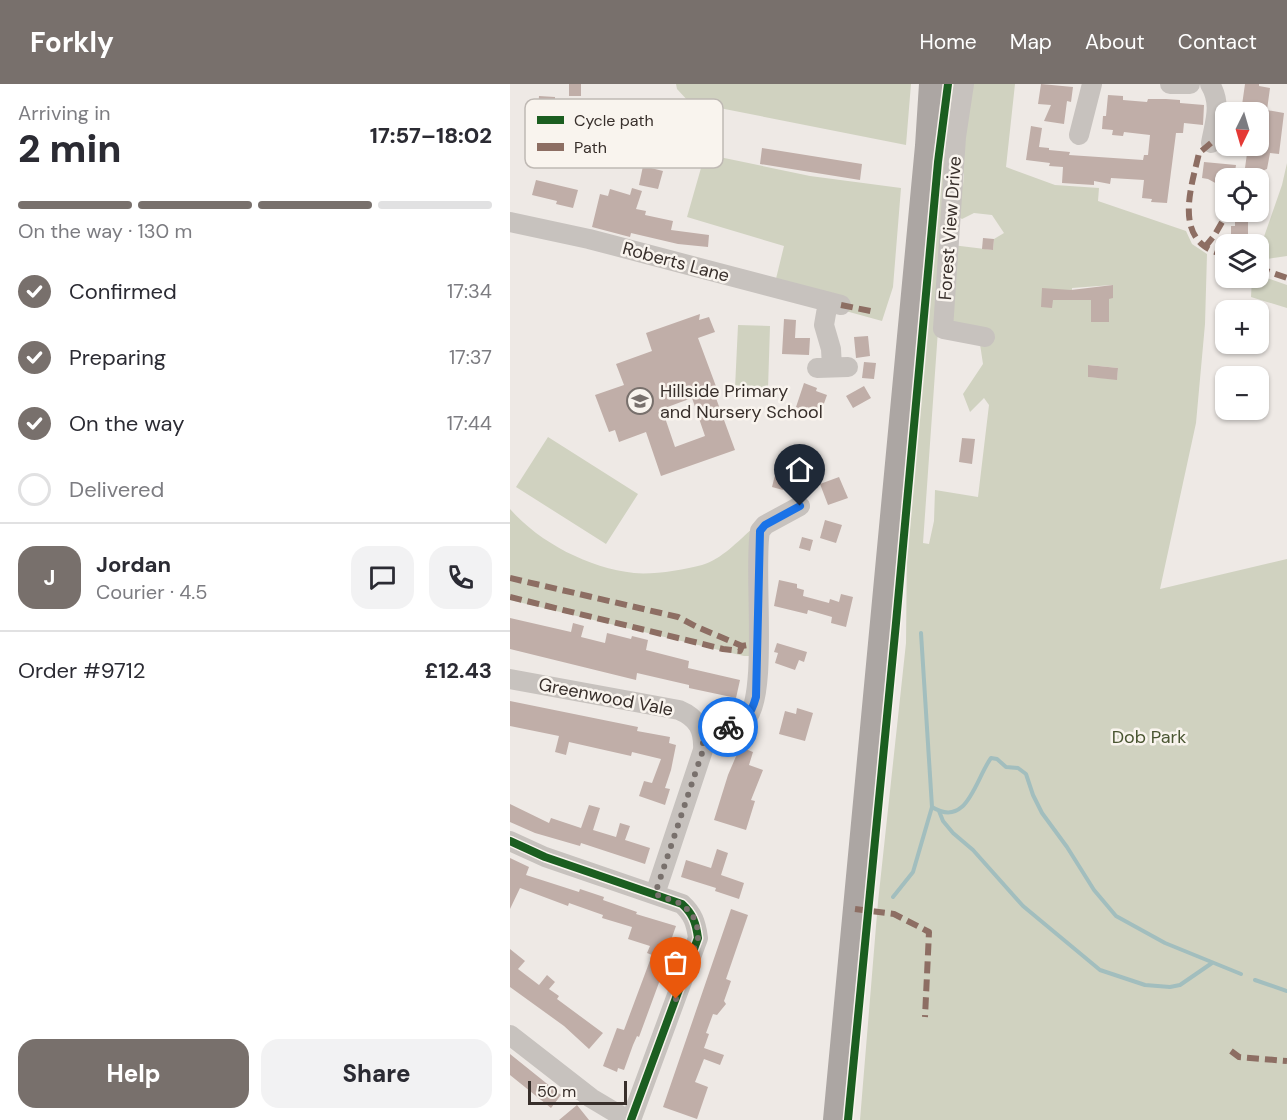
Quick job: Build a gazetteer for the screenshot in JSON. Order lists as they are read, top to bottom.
{
  "streets": {
    "street": ["Forest View Drive", "Roberts Lane", "Greenwood Vale"]
  },
  "parks": ["Dob Park"],
  "places": {
    "school or university": ["Hillside Primary and Nursery School"]
  },
  "legend": ["Cycle path", "Path"],
  "scale_bar": "50 m",
  "north": "bottom",
  "page": {
    "header": "Forkly",
    "nav": [
      "Home",
      "Map",
      "About",
      "Contact"
    ],
    "heading": ["2 min", "Arriving in", "17:57–18:02"],
    "panel": [
      "Jordan",
      "Courier · 4.5",
      "Order #9712",
      "£12.43"
    ],
    "map_buttons": ["+", "−"],
    "bar": "On the way · 130 m",
    "list": [
      ["Confirmed", "17:34"],
      ["Preparing", "17:37"],
      ["On the way", "17:44"],
      "Delivered"
    ],
    "round": "J",
    "buttons": ["Help", "Share"],
    "scale": "50 m"
  }
}
